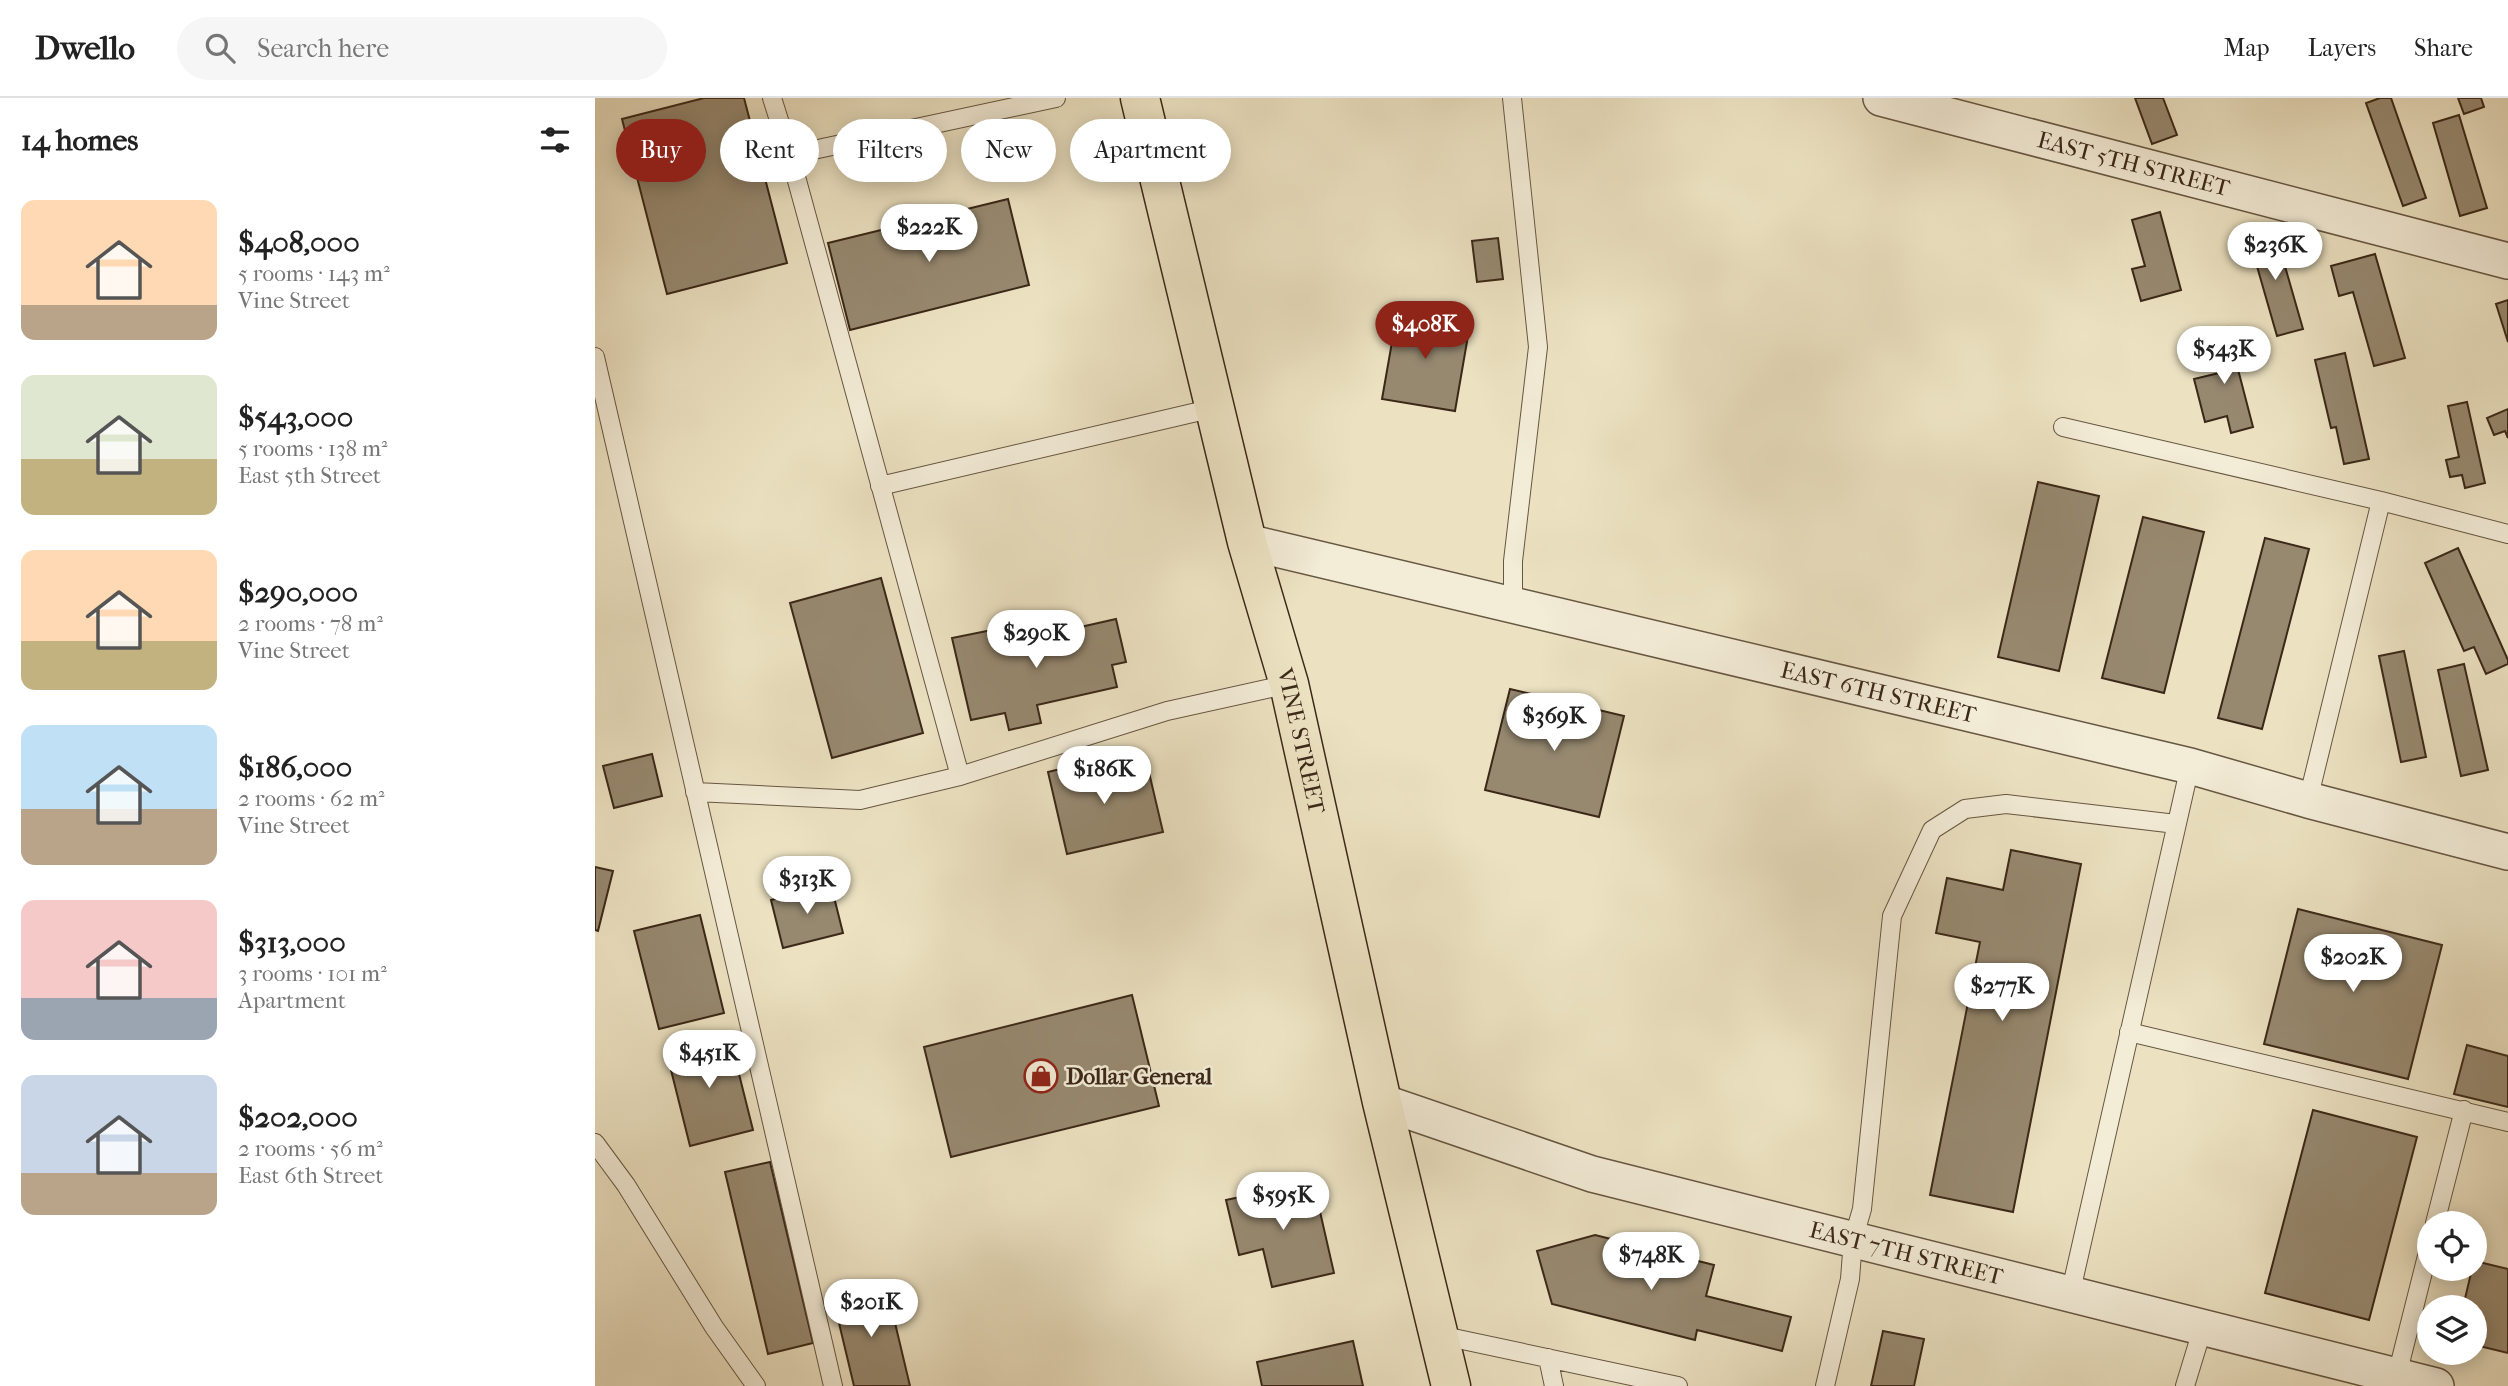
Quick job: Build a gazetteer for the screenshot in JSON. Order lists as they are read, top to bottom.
{
  "streets": {
    "main road": ["VINE STREET"],
    "street": ["EAST 5TH STREET", "EAST 6TH STREET", "EAST 7TH STREET"]
  },
  "crossings": [
    ["EAST 6TH STREET", "VINE STREET"],
    ["VINE STREET", "EAST 7TH STREET"]
  ],
  "places": {
    "shop": ["Dollar General"]
  },
  "page": {
    "header": "Dwello",
    "search": "Search here",
    "nav": ["Map", "Layers", "Share"],
    "heading": "14 homes",
    "chip": [
      "Buy",
      "Rent",
      "Filters",
      "New",
      "Apartment"
    ],
    "list": [
      {
        "name": "$408,000",
        "note": "5 rooms · 143 m² · Vine Street"
      },
      {
        "name": "$543,000",
        "note": "5 rooms · 138 m² · East 5th Street"
      },
      {
        "name": "$290,000",
        "note": "2 rooms · 78 m² · Vine Street"
      },
      {
        "name": "$186,000",
        "note": "2 rooms · 62 m² · Vine Street"
      },
      {
        "name": "$313,000",
        "note": "3 rooms · 101 m² · Apartment"
      },
      {
        "name": "$202,000",
        "note": "2 rooms · 56 m² · East 6th Street"
      }
    ],
    "price": [
      "$222K",
      "$236K",
      "$408K",
      "$543K",
      "$290K",
      "$369K",
      "$186K",
      "$313K",
      "$202K",
      "$277K",
      "$451K",
      "$595K",
      "$748K",
      "$201K"
    ]
  }
}
